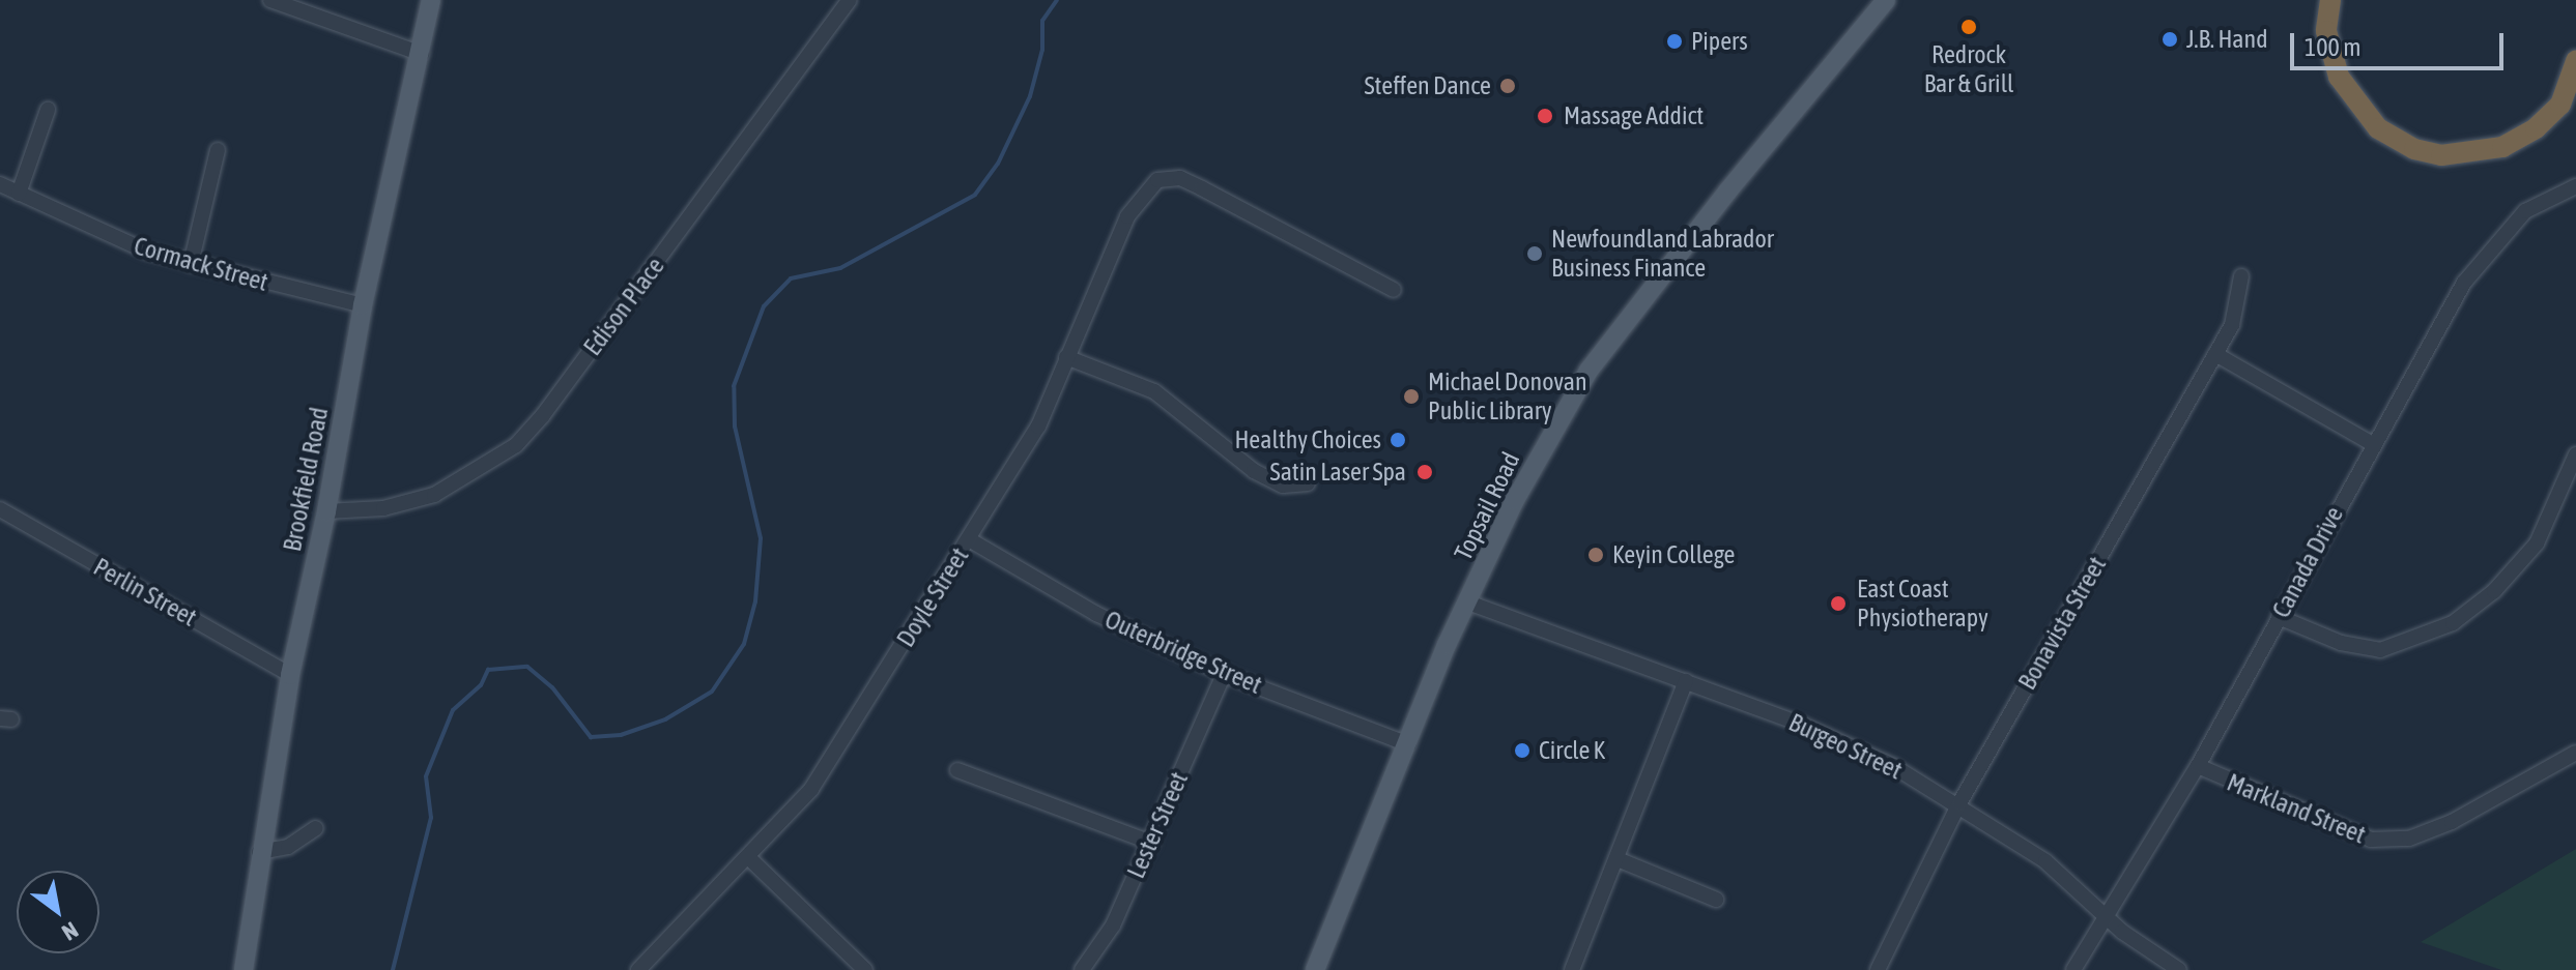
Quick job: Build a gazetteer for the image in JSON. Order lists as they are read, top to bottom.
{
  "streets": {
    "main road": ["Brookfield Road", "Topsail Road"],
    "street": [
      "Cormack Street",
      "Edison Place",
      "Canada Drive",
      "Perlin Street",
      "Doyle Street",
      "Bonavista Street",
      "Outerbridge Street",
      "Burgeo Street",
      "Markland Street",
      "Lester Street"
    ]
  },
  "crossings": [
    ["Cormack Street", "Brookfield Road"],
    ["Edison Place", "Brookfield Road"],
    ["Brookfield Road", "Perlin Street"],
    ["Topsail Road", "Outerbridge Street"],
    ["Topsail Road", "Burgeo Street"],
    ["Canada Drive", "Burgeo Street"],
    ["Canada Drive", "Markland Street"],
    ["Doyle Street", "Outerbridge Street"],
    ["Bonavista Street", "Burgeo Street"],
    ["Outerbridge Street", "Lester Street"]
  ],
  "places": [
    "Redrock Bar & Grill",
    "J.B. Hand",
    "Pipers",
    "Steffen Dance",
    "Massage Addict",
    "Newfoundland Labrador Business Finance",
    "Michael Donovan Public Library",
    "Healthy Choices",
    "Satin Laser Spa",
    "Keyin College",
    "East Coast Physiotherapy",
    "Circle K"
  ],
  "scale_bar": "100 m",
  "north": "bottom right"
}
